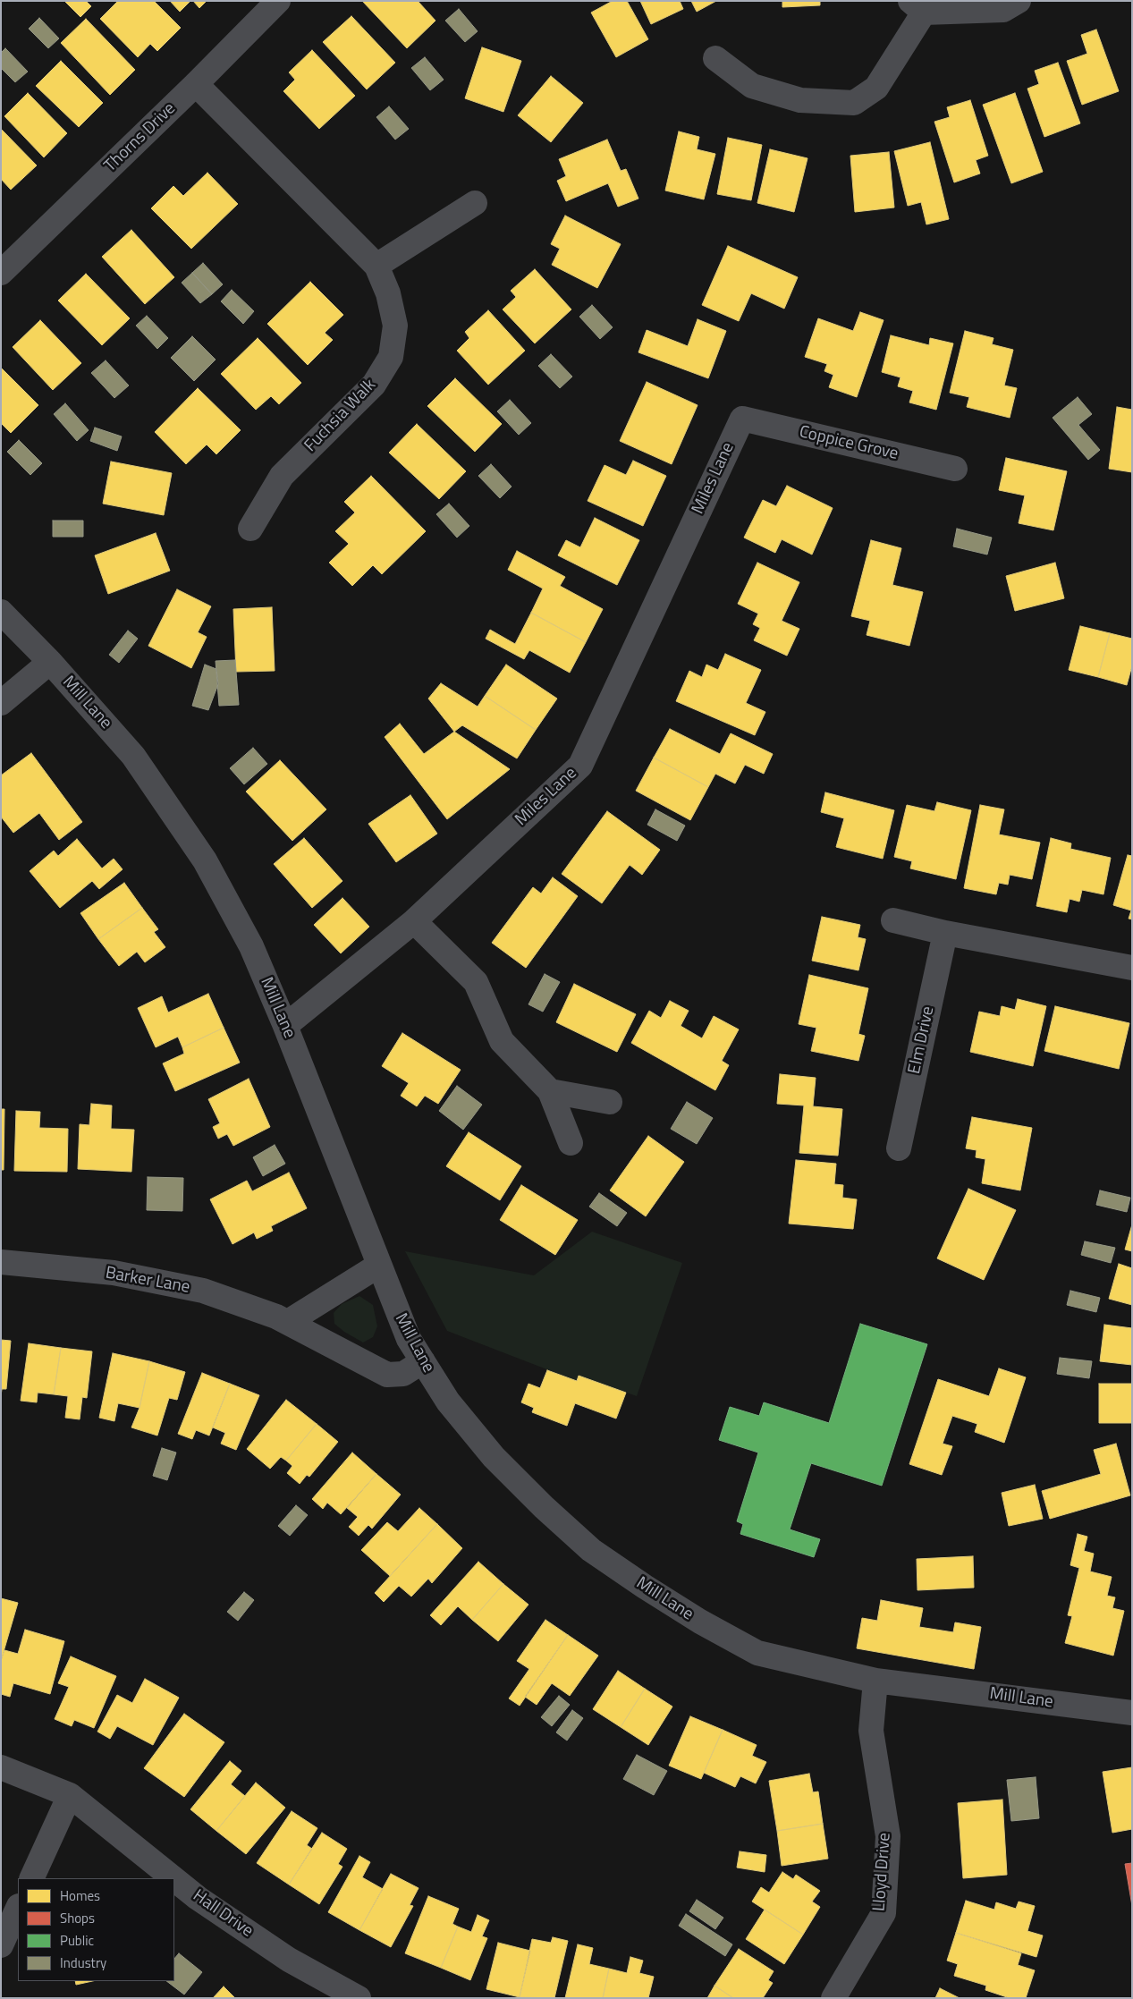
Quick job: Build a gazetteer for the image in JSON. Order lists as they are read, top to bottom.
{
  "streets": {
    "street": [
      "Thorns Drive",
      "Fuchsia Walk",
      "Coppice Grove",
      "Miles Lane",
      "Mill Lane",
      "Elm Drive",
      "Barker Lane",
      "Lloyd Drive",
      "Hall Drive"
    ]
  },
  "crossings": [
    ["Thorns Drive", "Fuchsia Walk"],
    ["Coppice Grove", "Miles Lane"],
    ["Miles Lane", "Mill Lane"],
    ["Mill Lane", "Barker Lane"],
    ["Mill Lane", "Lloyd Drive"]
  ],
  "legend": [
    "Homes",
    "Shops",
    "Public",
    "Industry"
  ]
}
